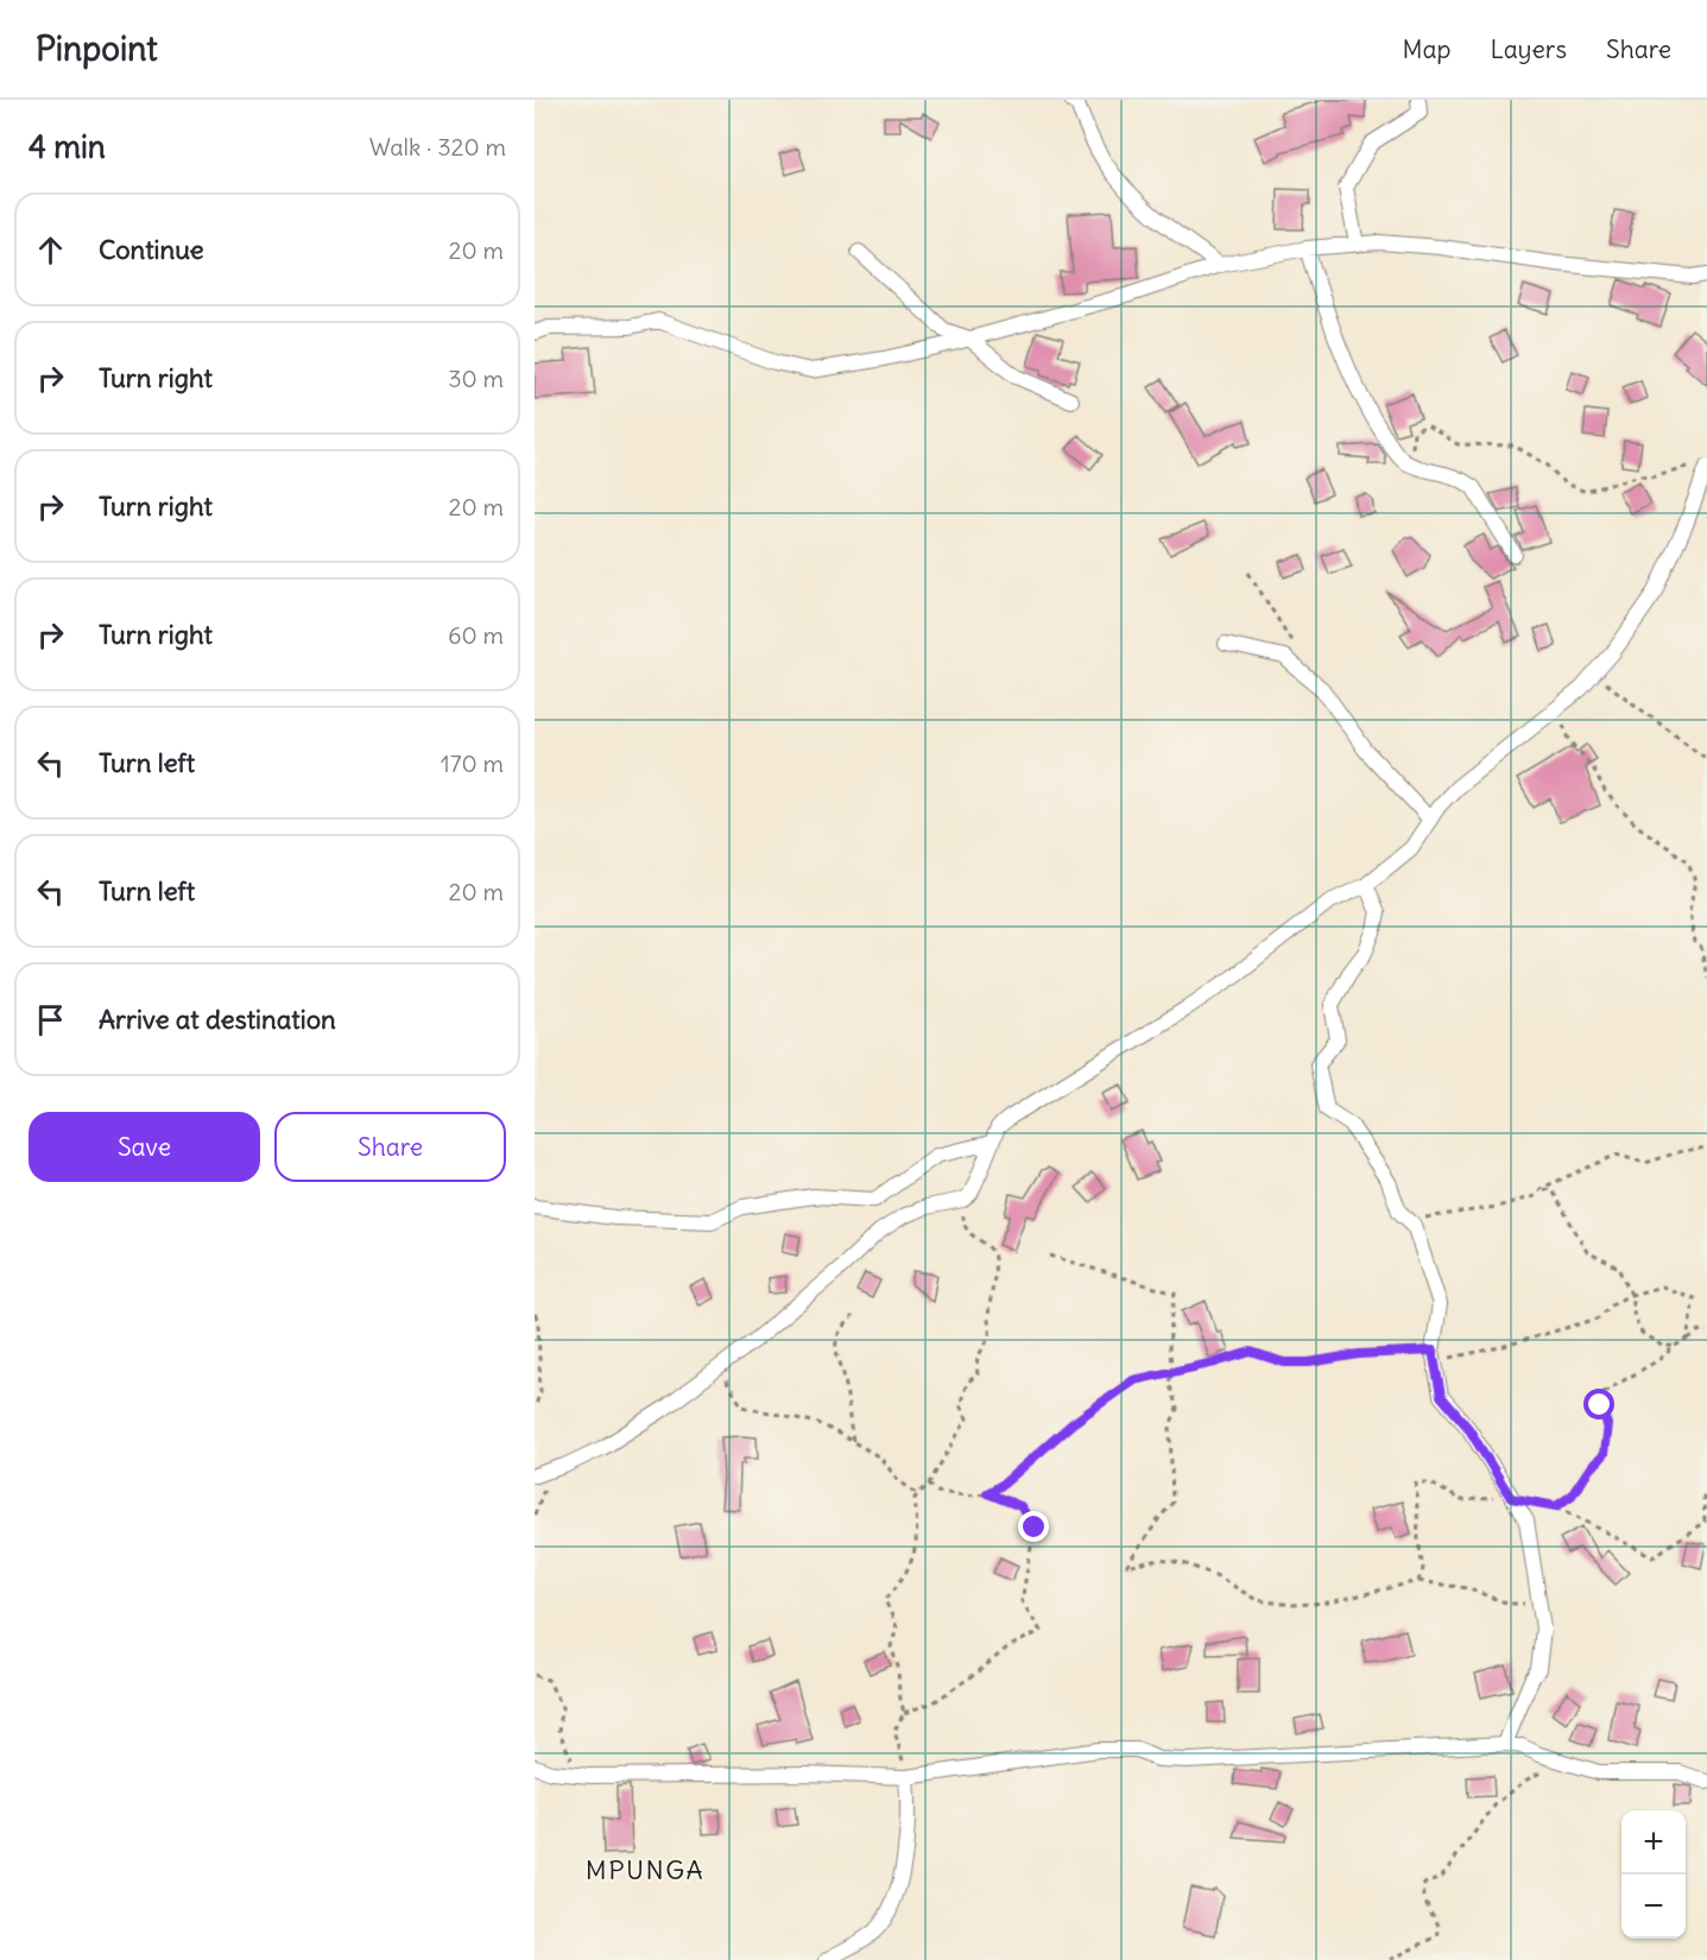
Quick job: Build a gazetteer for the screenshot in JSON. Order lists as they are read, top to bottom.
{
  "districts": ["MPUNGA"],
  "page": {
    "header": "Pinpoint",
    "nav": ["Map", "Layers", "Share"],
    "heading": ["4 min", "Walk · 320 m"],
    "list": [
      ["Continue", "20 m"],
      ["Turn right", "30 m"],
      ["Turn right", "20 m"],
      ["Turn right", "60 m"],
      ["Turn left", "170 m"],
      ["Turn left", "20 m"],
      "Arrive at destination"
    ],
    "buttons": ["Save", "Share"],
    "map_buttons": ["+", "−"]
  }
}
